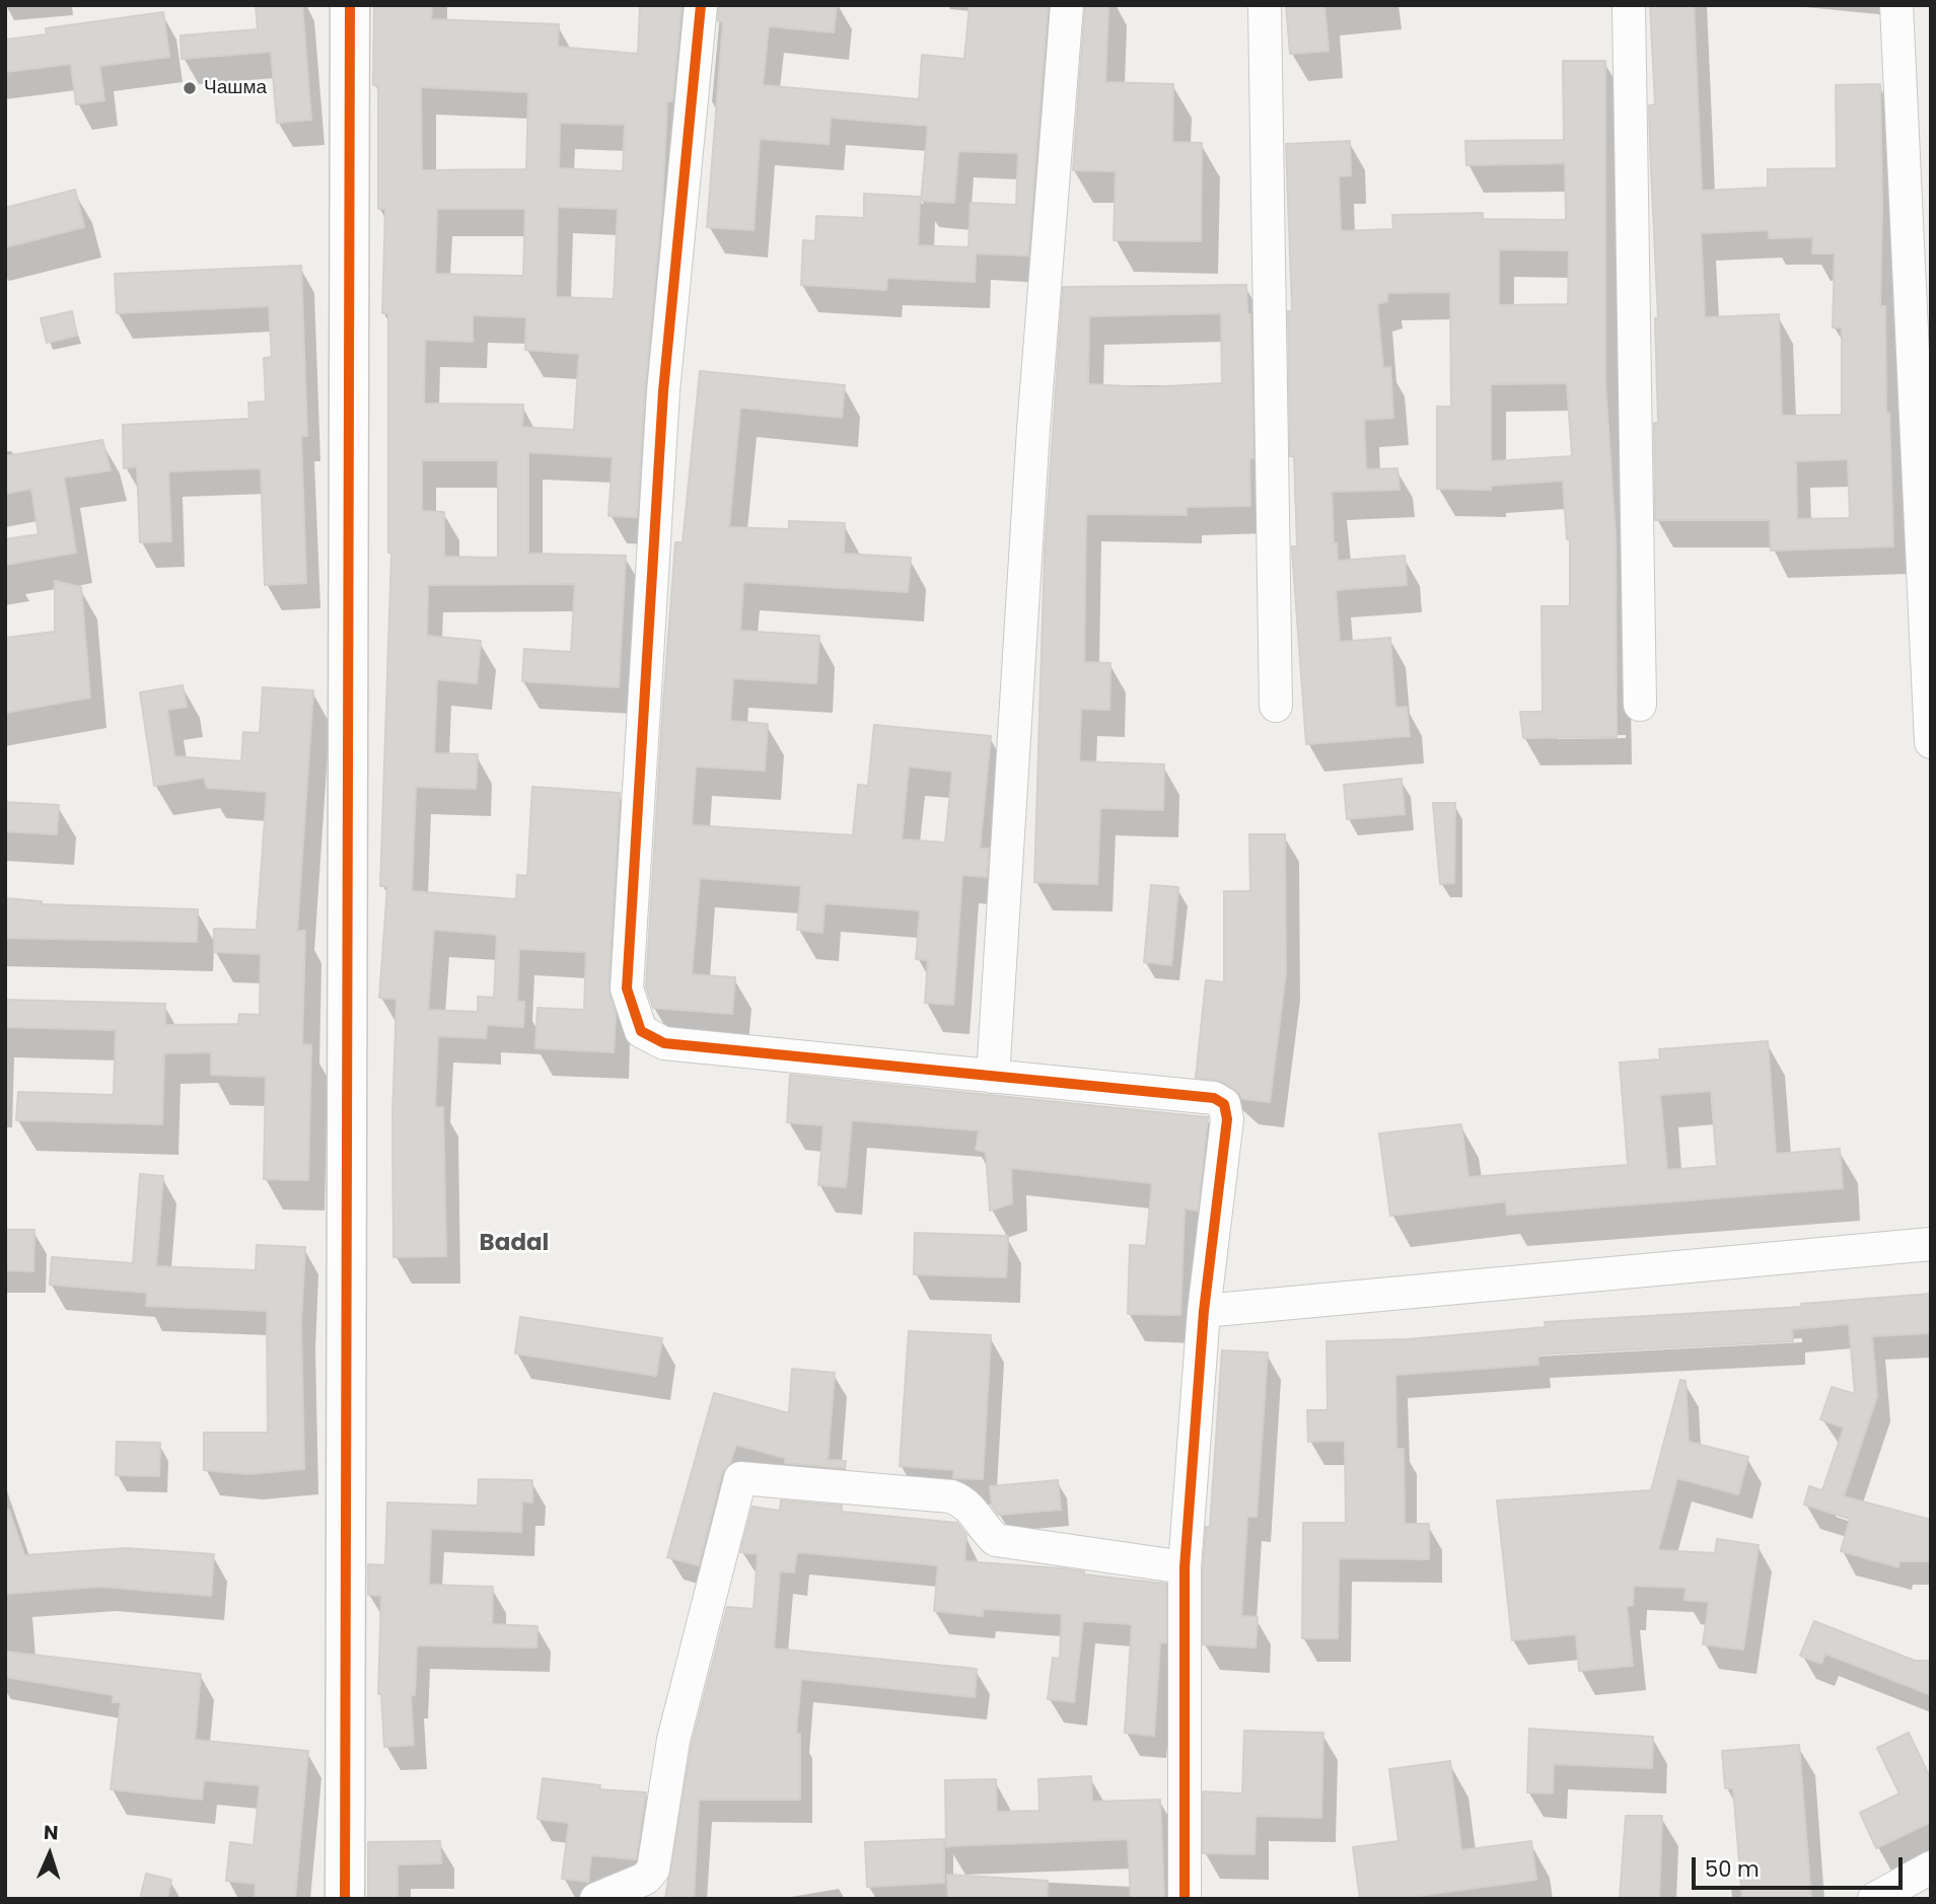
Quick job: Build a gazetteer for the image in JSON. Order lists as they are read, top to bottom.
{
  "districts": ["Badal"],
  "places": ["Чашма"],
  "scale_bar": "50 m",
  "north": "top"
}
